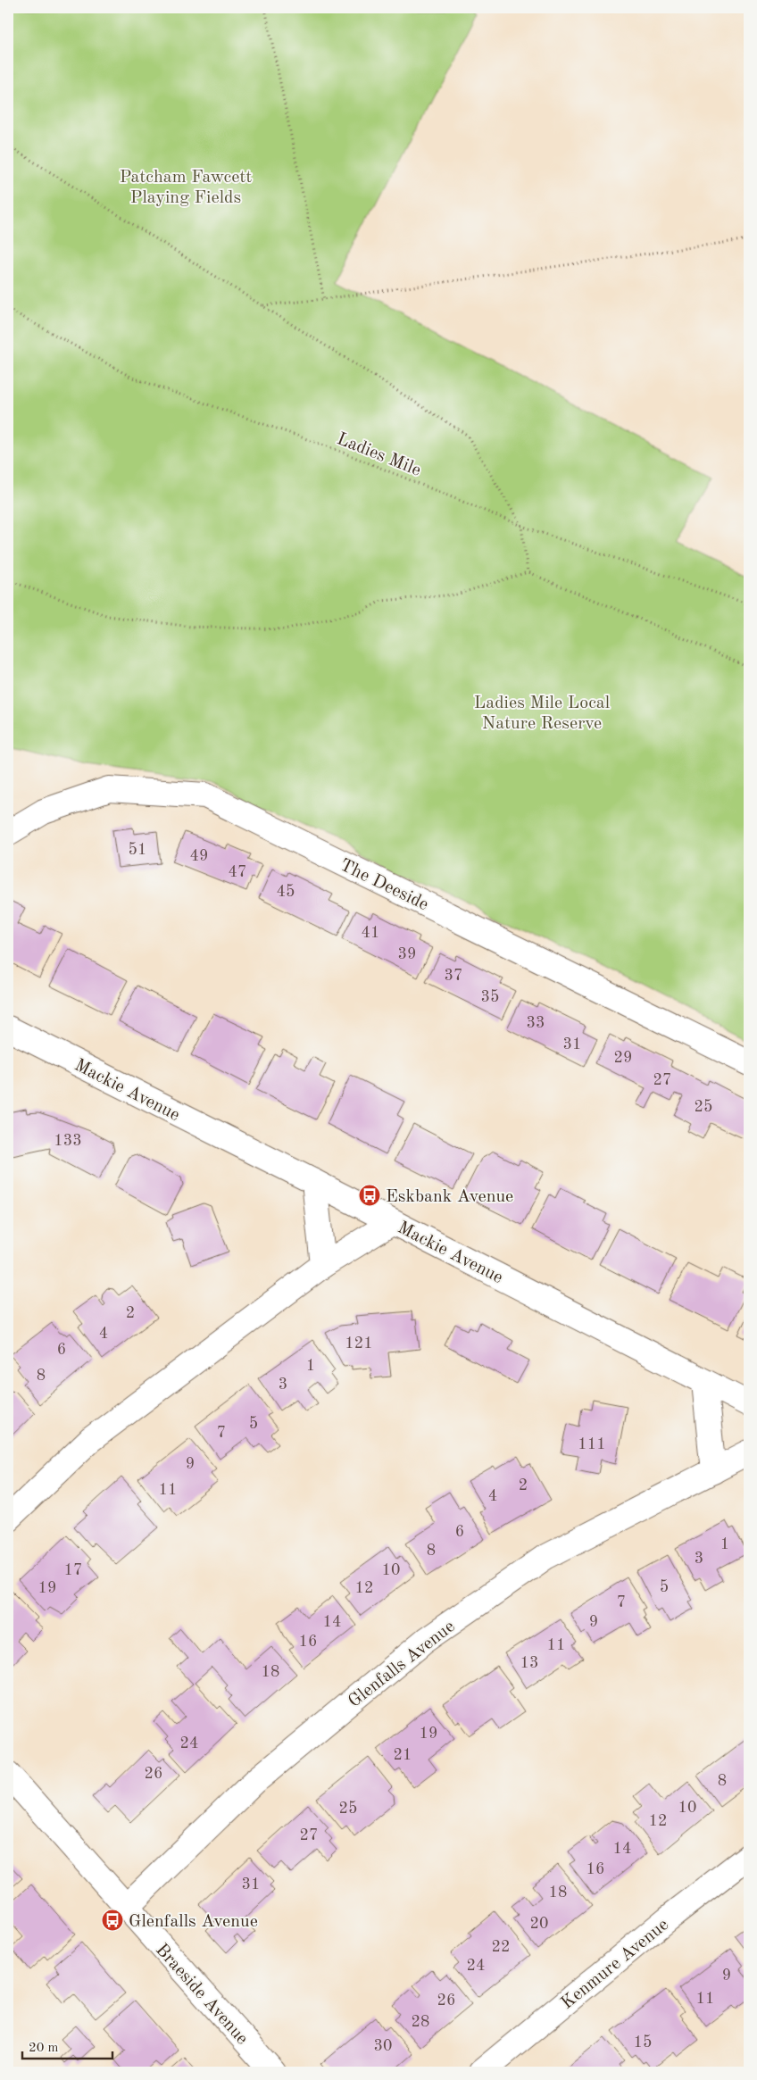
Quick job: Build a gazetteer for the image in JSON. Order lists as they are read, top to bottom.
{
  "streets": {
    "street": [
      "The Deeside",
      "Mackie Avenue",
      "Glenfalls Avenue",
      "Kenmure Avenue",
      "Braeside Avenue"
    ],
    "path": ["Ladies Mile"]
  },
  "crossings": [
    ["Glenfalls Avenue", "Braeside Avenue"]
  ],
  "parks": ["Patcham Fawcett Playing Fields", "Ladies Mile Local Nature Reserve"],
  "places": {
    "bus stop": ["Eskbank Avenue", "Glenfalls Avenue"]
  },
  "house_numbers": [
    "51",
    "49",
    "47",
    "45",
    "41",
    "39",
    "37",
    "35",
    "33",
    "31",
    "29",
    "27",
    "25",
    "133",
    "2",
    "4",
    "121",
    "6",
    "1",
    "8",
    "3",
    "5",
    "7",
    "111",
    "9",
    "2",
    "11",
    "4",
    "6",
    "1",
    "8",
    "3",
    "17",
    "10",
    "5",
    "19",
    "12",
    "7",
    "14",
    "9",
    "16",
    "11",
    "13",
    "18",
    "19",
    "24",
    "21",
    "26",
    "8",
    "10",
    "25",
    "12",
    "27",
    "14",
    "16",
    "31",
    "18",
    "20",
    "22",
    "24",
    "9",
    "11",
    "26",
    "28",
    "15",
    "30"
  ],
  "scale_bar": "20 m"
}
